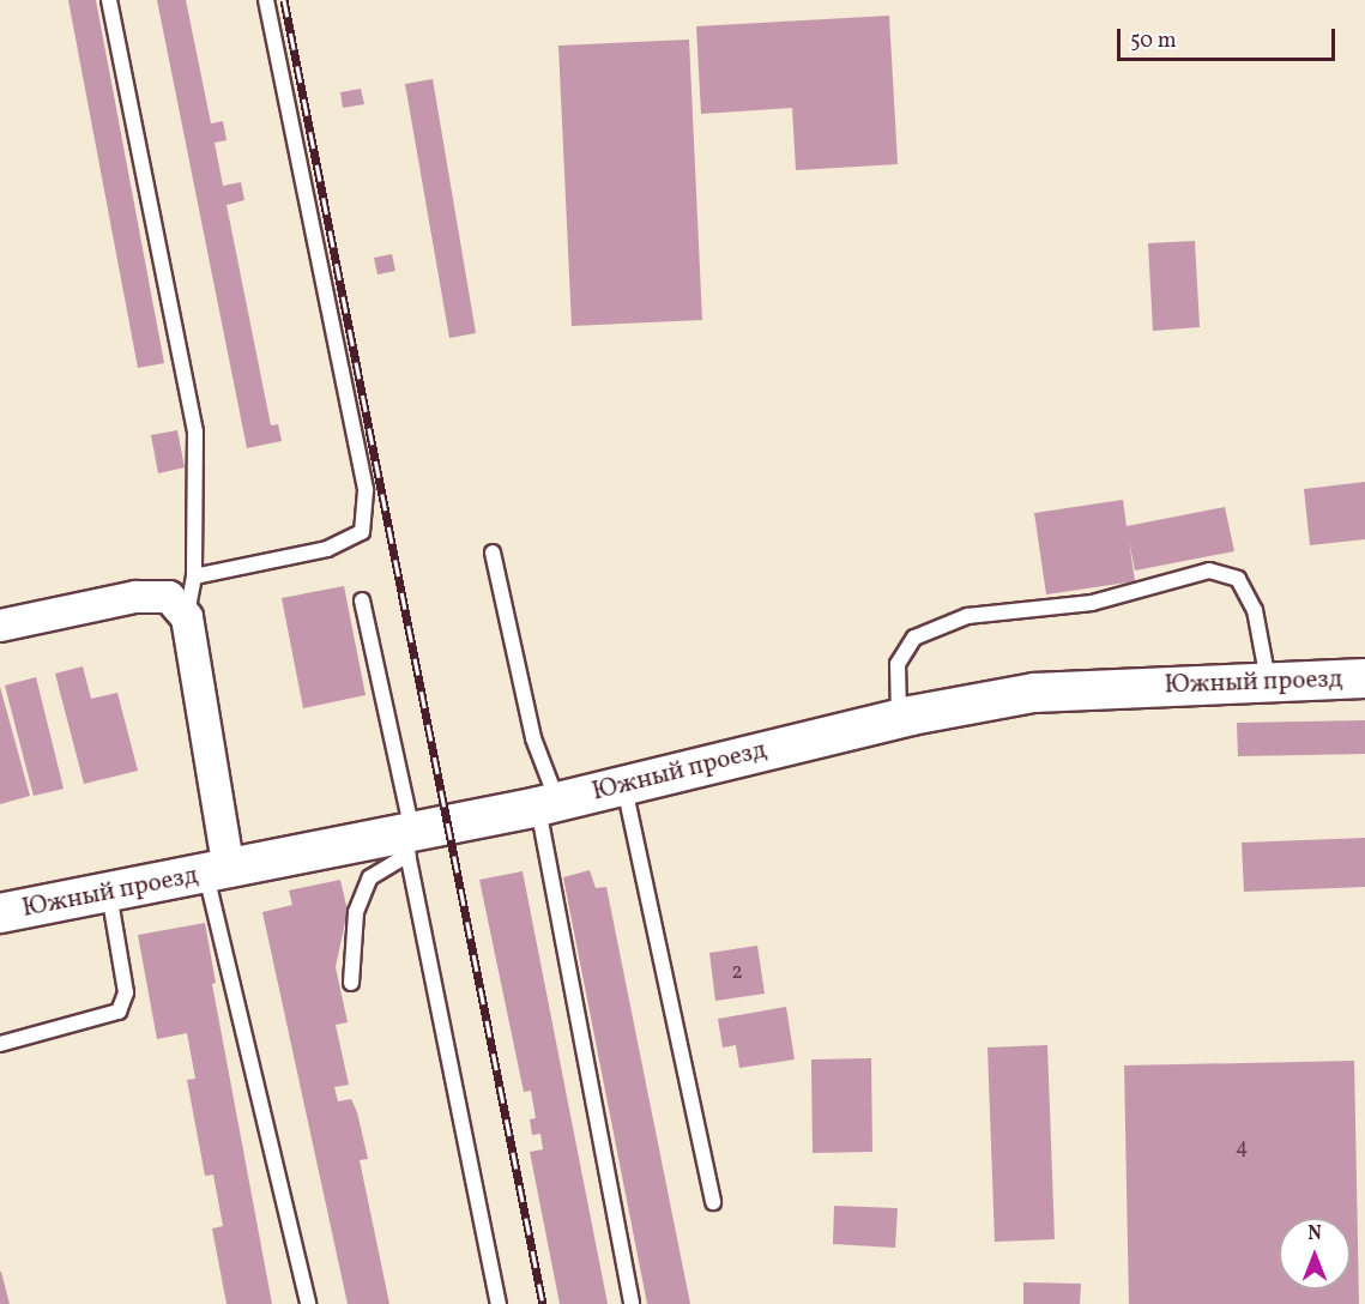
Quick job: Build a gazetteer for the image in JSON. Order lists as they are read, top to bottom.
{
  "streets": {
    "street": ["Южный проезд"]
  },
  "house_numbers": ["2", "4"],
  "scale_bar": "50 m",
  "north": "top"
}
